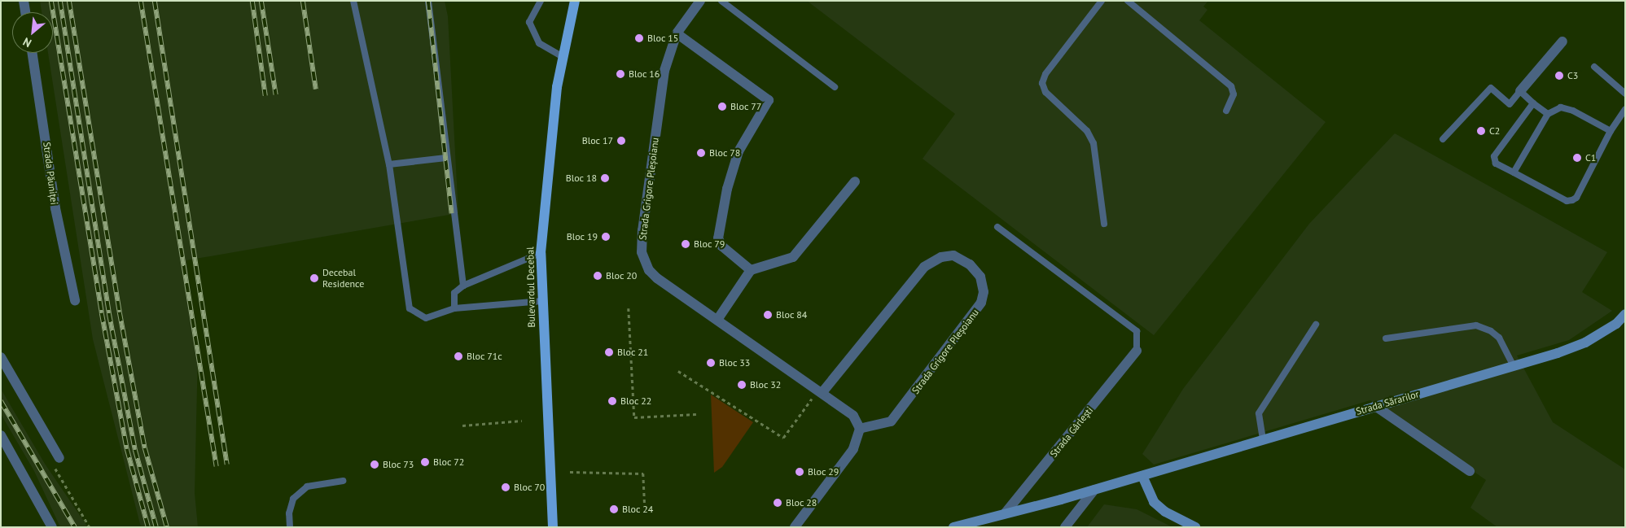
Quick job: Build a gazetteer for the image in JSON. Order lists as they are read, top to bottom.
{
  "streets": {
    "main road": ["Bulevardul Decebal"],
    "street": [
      "Strada Păuniței",
      "Strada Grigore Pleșoianu",
      "Strada Sărarilor",
      "Strada Gârlești"
    ]
  },
  "places": [
    "Bloc 15",
    "Bloc 16",
    "C3",
    "Bloc 77",
    "C2",
    "Bloc 17",
    "Bloc 78",
    "C1",
    "Bloc 18",
    "Bloc 19",
    "Bloc 79",
    "Bloc 20",
    "Decebal Residence",
    "Bloc 84",
    "Bloc 21",
    "Bloc 71c",
    "Bloc 33",
    "Bloc 32",
    "Bloc 22",
    "Bloc 72",
    "Bloc 73",
    "Bloc 29",
    "Bloc 70",
    "Bloc 28",
    "Bloc 24"
  ],
  "north": "bottom left"
}
